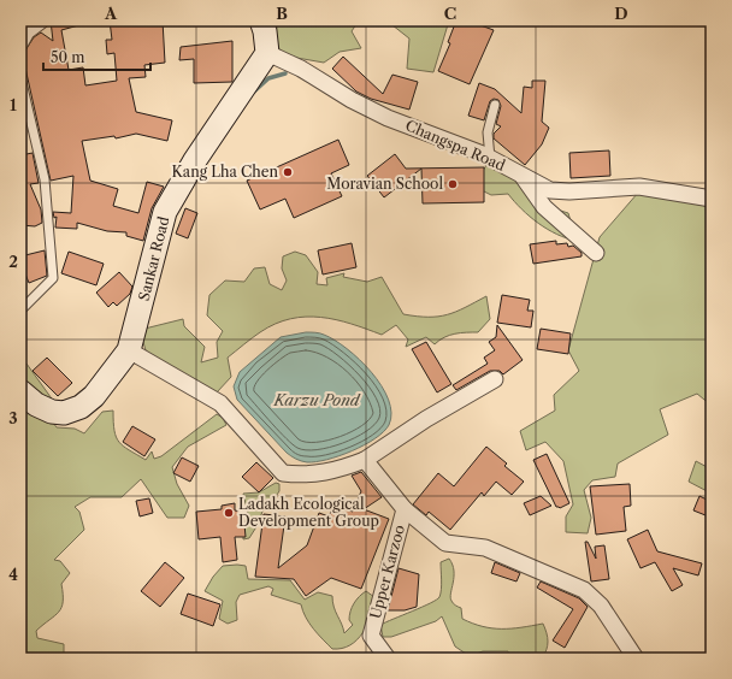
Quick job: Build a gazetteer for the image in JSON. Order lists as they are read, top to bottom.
{
  "streets": {
    "main road": ["Sankar Road"],
    "street": ["Changspa Road", "Upper Karzoo"]
  },
  "crossings": [
    ["Changspa Road", "Sankar Road"]
  ],
  "water": ["Karzu Pond"],
  "places": ["Kang Lha Chen", "Moravian School", "Ladakh Ecological Development Group"],
  "scale_bar": "50 m",
  "grid": {
    "columns": [
      "A",
      "B",
      "C",
      "D"
    ],
    "rows": [
      "1",
      "2",
      "3",
      "4"
    ]
  }
}
